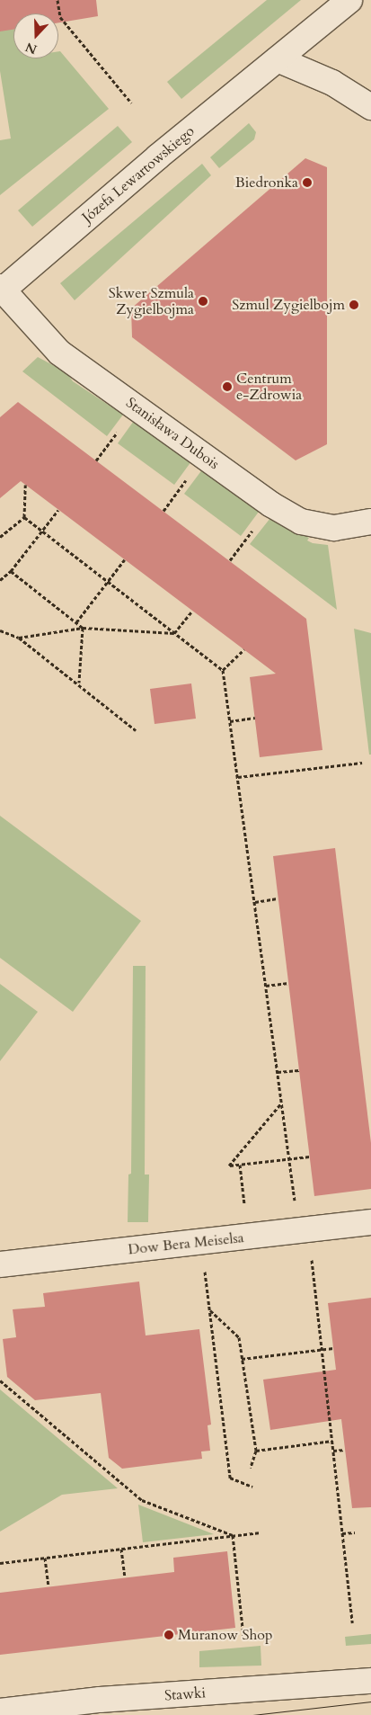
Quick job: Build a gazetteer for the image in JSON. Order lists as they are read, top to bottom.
{
  "streets": {
    "street": [
      "Józefa Lewartowskiego",
      "Stanisława Dubois",
      "Dow Bera Meiselsa",
      "Stawki"
    ]
  },
  "crossings": [
    ["Józefa Lewartowskiego", "Stanisława Dubois"]
  ],
  "places": [
    "Biedronka",
    "Skwer Szmula Zygielbojma",
    "Szmul Zygielbojm",
    "Centrum e-Zdrowia",
    "Muranow Shop"
  ],
  "north": "bottom"
}
